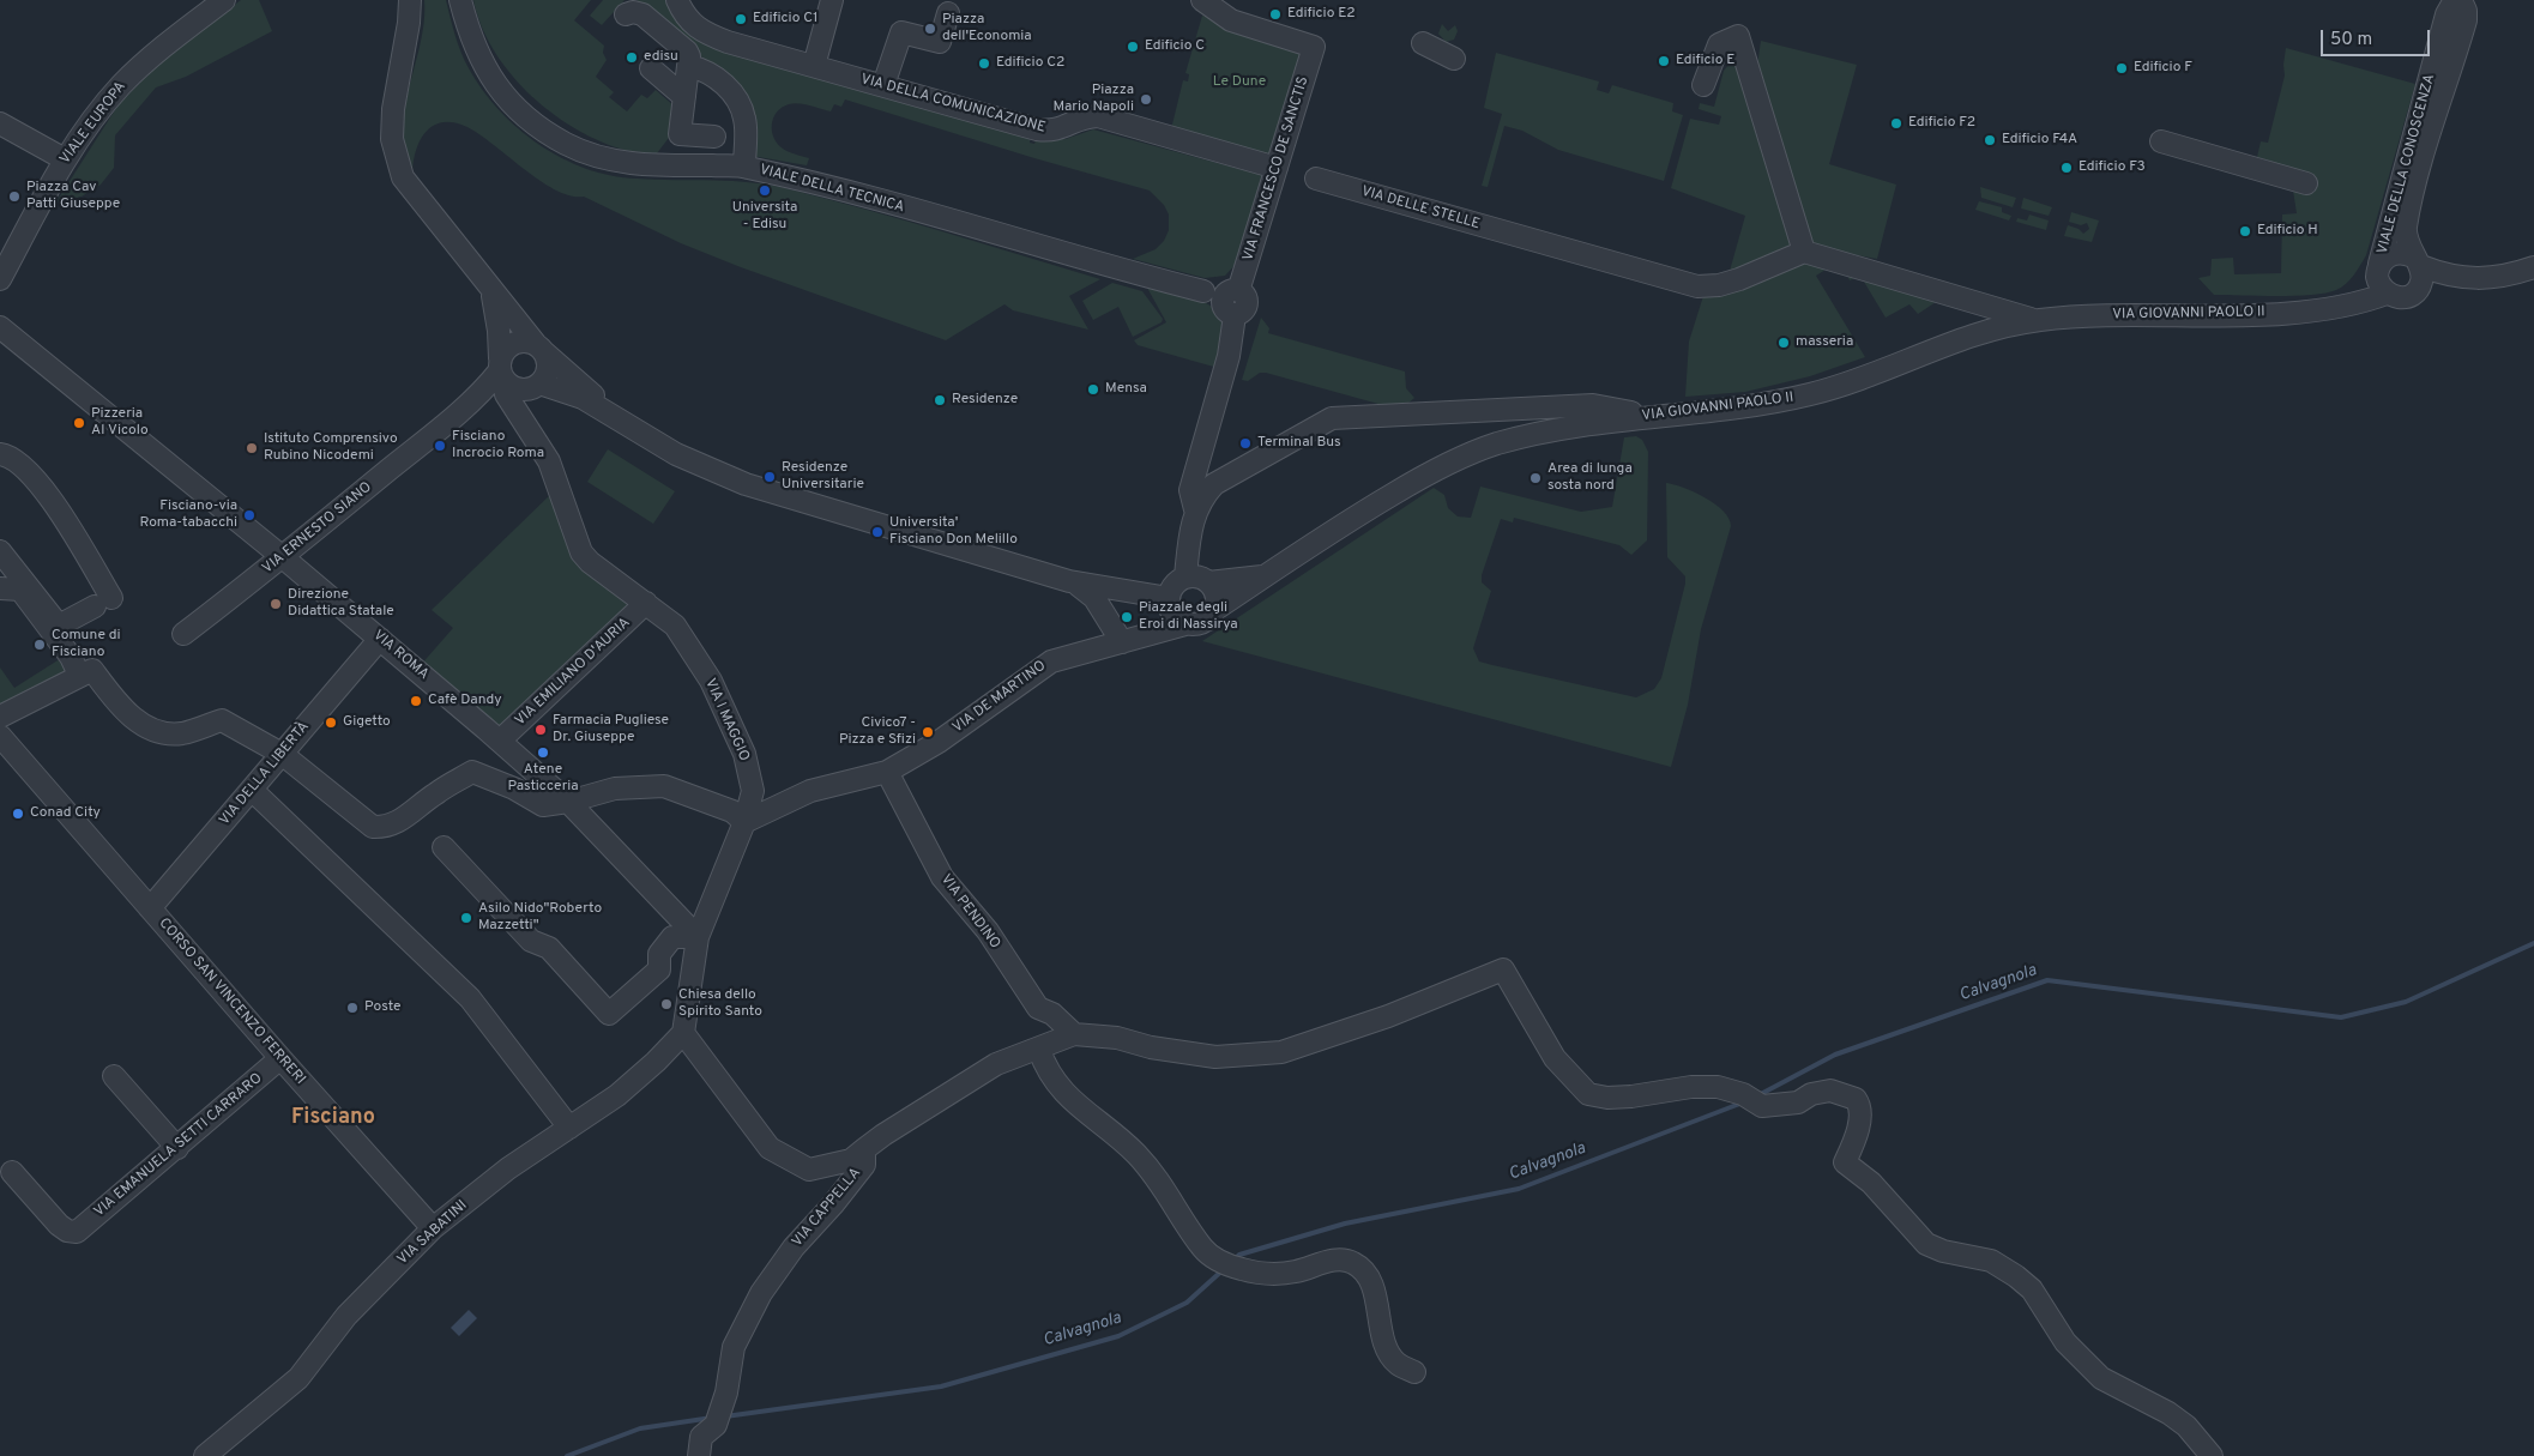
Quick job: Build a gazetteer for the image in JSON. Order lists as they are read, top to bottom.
{
  "streets": {
    "street": [
      "VIA DELLA COMUNICAZIONE",
      "VIALE EUROPA",
      "VIALE DELLA CONOSCENZA",
      "VIA FRANCESCO DE SANCTIS",
      "VIALE DELLA TECNICA",
      "VIA DELLE STELLE",
      "VIA GIOVANNI PAOLO II",
      "VIA ERNESTO SIANO",
      "VIA ROMA",
      "VIA EMILIANO D'AURIA",
      "VIA DE MARTINO",
      "VIA I MAGGIO",
      "VIA DELLA LIBERTÀ",
      "VIA PENDINO",
      "CORSO SAN VINCENZO FERRERI",
      "VIA EMANUELA SETTI CARRARO",
      "VIA CAPPELLA",
      "VIA SABATINI"
    ]
  },
  "crossings": [
    ["VIA DELLA COMUNICAZIONE", "VIA FRANCESCO DE SANCTIS"],
    ["VIALE DELLA CONOSCENZA", "VIA GIOVANNI PAOLO II"],
    ["VIA FRANCESCO DE SANCTIS", "VIALE DELLA TECNICA"],
    ["VIA FRANCESCO DE SANCTIS", "VIA GIOVANNI PAOLO II"],
    ["VIA FRANCESCO DE SANCTIS", "VIA DE MARTINO"],
    ["VIA GIOVANNI PAOLO II", "VIA DE MARTINO"],
    ["VIA ERNESTO SIANO", "VIA ROMA"],
    ["VIA ROMA", "VIA EMILIANO D'AURIA"],
    ["VIA ROMA", "VIA DELLA LIBERTÀ"],
    ["VIA EMILIANO D'AURIA", "VIA I MAGGIO"],
    ["VIA DE MARTINO", "VIA I MAGGIO"],
    ["VIA DE MARTINO", "VIA PENDINO"],
    ["VIA DELLA LIBERTÀ", "CORSO SAN VINCENZO FERRERI"],
    ["CORSO SAN VINCENZO FERRERI", "VIA EMANUELA SETTI CARRARO"],
    ["CORSO SAN VINCENZO FERRERI", "VIA SABATINI"],
    ["VIA CAPPELLA", "VIA SABATINI"]
  ],
  "districts": ["Fisciano"],
  "water": ["Calvagnola"],
  "parks": ["Le Dune"],
  "places": [
    "Edificio E2",
    "Edificio C1",
    "Piazza dell'Economia",
    "Edificio C",
    "edisu",
    "Edificio E",
    "Edificio C2",
    "Edificio F",
    "Piazza Mario Napoli",
    "Edificio F2",
    "Edificio F4A",
    "Edificio F3",
    "Universita - Edisu",
    "Piazza Cav Patti Giuseppe",
    "Edificio H",
    "masseria",
    "Mensa",
    "Residenze",
    "Pizzeria Al Vicolo",
    "Terminal Bus",
    "Fisciano Incrocio Roma",
    "Istituto Comprensivo Rubino Nicodemi",
    "Residenze Universitarie",
    "Area di lunga sosta nord",
    "Fisciano-via Roma-tabacchi",
    "Universita' Fisciano Don Melillo",
    "Direzione Didattica Statale",
    "Piazzale degli Eroi di Nassirya",
    "Comune di Fisciano",
    "Cafè Dandy",
    "Gigetto",
    "Farmacia Pugliese Dr. Giuseppe",
    "Civico7 - Pizza e Sfizi",
    "Atene Pasticceria",
    "Conad City",
    "Asilo Nido\"Roberto Mazzetti\"",
    "Chiesa dello Spirito Santo",
    "Poste"
  ],
  "scale_bar": "50 m"
}
